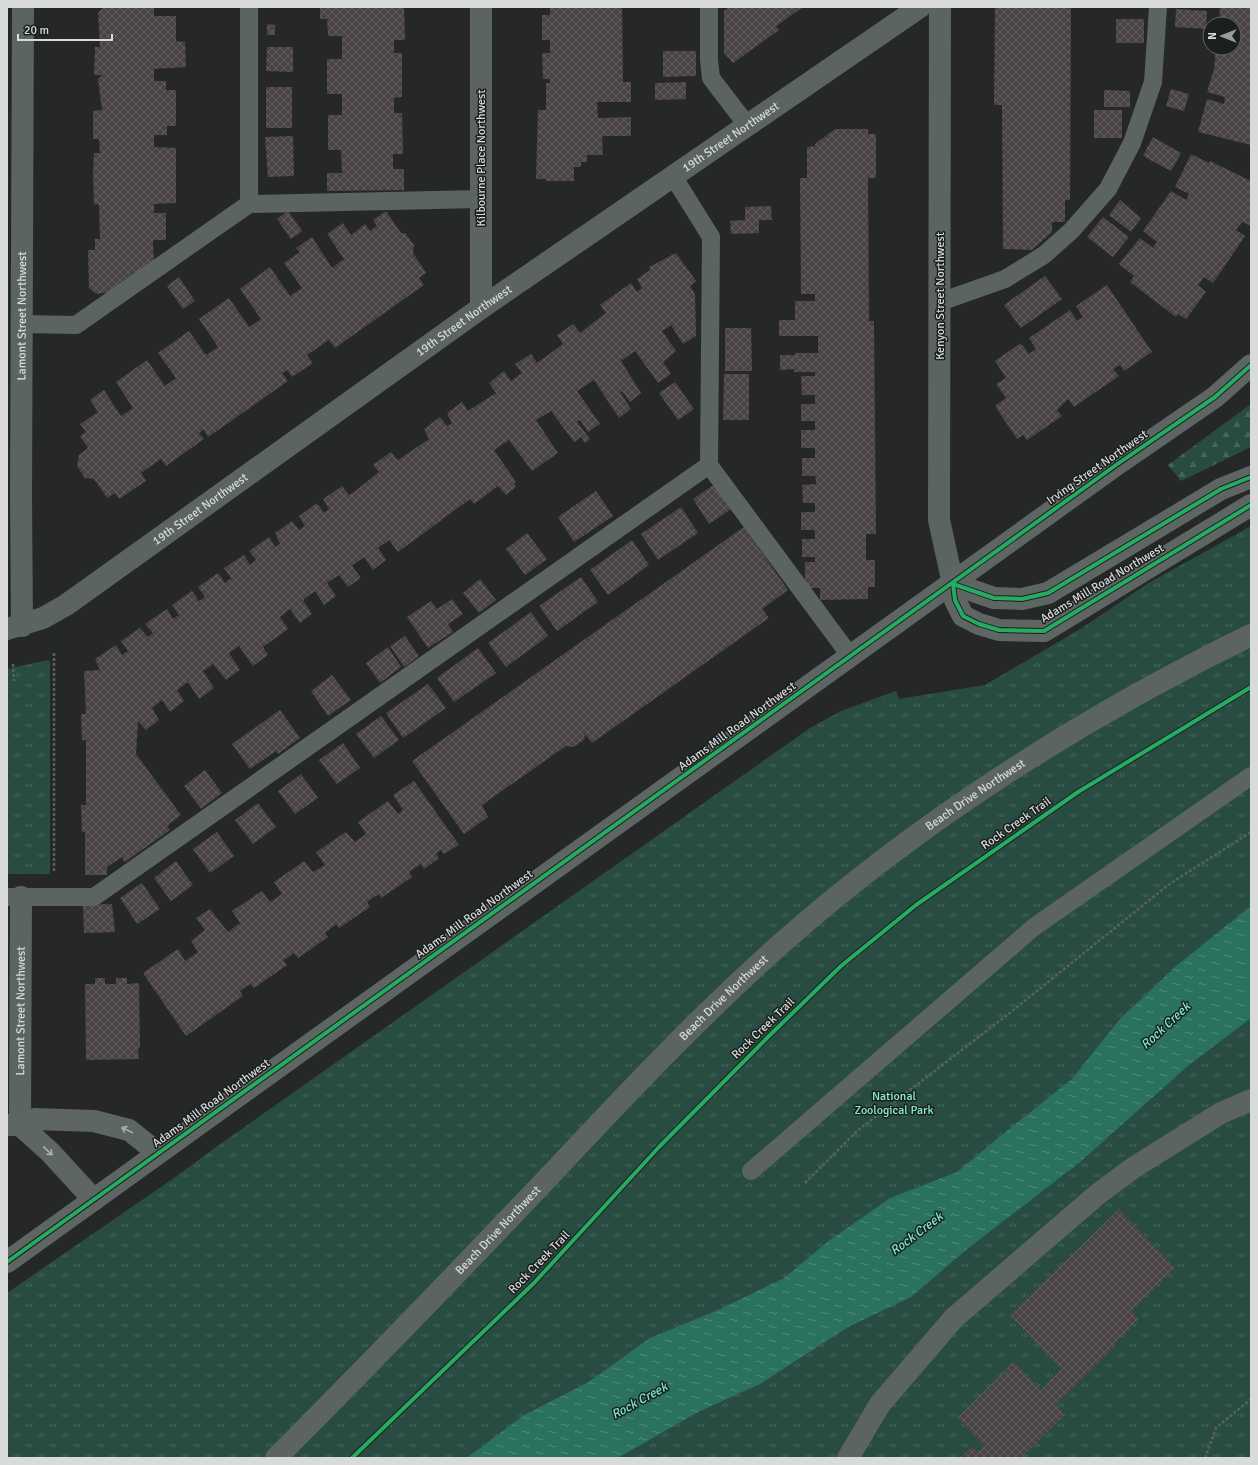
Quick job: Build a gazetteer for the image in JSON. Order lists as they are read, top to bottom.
{
  "streets": {
    "main road": ["Irving Street Northwest", "Adams Mill Road Northwest"],
    "street": [
      "19th Street Northwest",
      "Kilbourne Place Northwest",
      "Kenyon Street Northwest",
      "Lamont Street Northwest",
      "Beach Drive Northwest"
    ],
    "cycle path": ["Rock Creek Trail"]
  },
  "crossings": [
    ["19th Street Northwest", "Kilbourne Place Northwest"],
    ["19th Street Northwest", "Lamont Street Northwest"],
    ["Kenyon Street Northwest", "Irving Street Northwest"],
    ["Kenyon Street Northwest", "Adams Mill Road Northwest"],
    ["Irving Street Northwest", "Adams Mill Road Northwest"]
  ],
  "water": ["Rock Creek"],
  "parks": ["National Zoological Park"],
  "scale_bar": "20 m",
  "north": "left"
}
